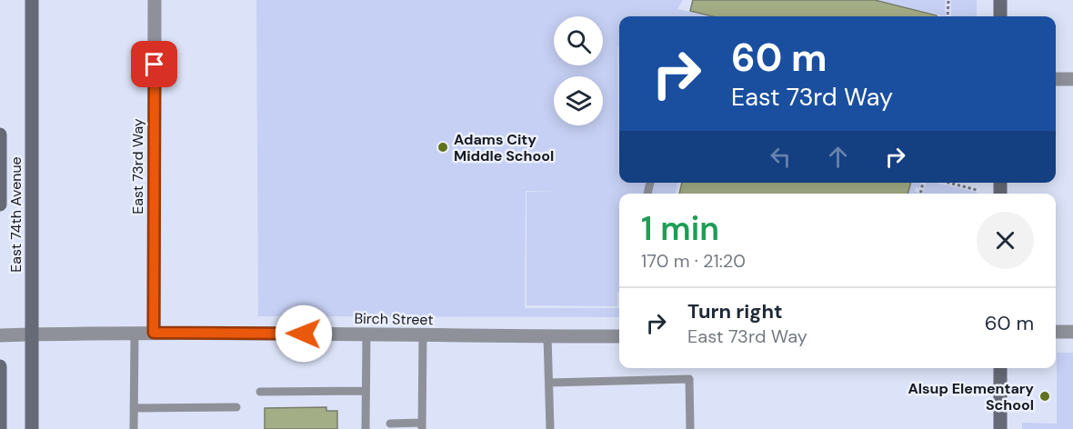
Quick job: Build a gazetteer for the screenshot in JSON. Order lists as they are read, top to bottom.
{
  "streets": {
    "main road": ["East 74th Avenue"],
    "street": ["East 73rd Way", "Birch Street"]
  },
  "crossings": [
    ["East 73rd Way", "Birch Street"],
    ["East 74th Avenue", "Birch Street"]
  ],
  "places": ["Adams City Middle School", "Alsup Elementary School"],
  "page": {
    "turn": ["60 m", "East 73rd Way"],
    "heading": ["1 min", "170 m · 21:20"],
    "list": [
      {
        "name": "Turn right",
        "note": "East 73rd Way",
        "value": "60 m"
      }
    ]
  }
}
